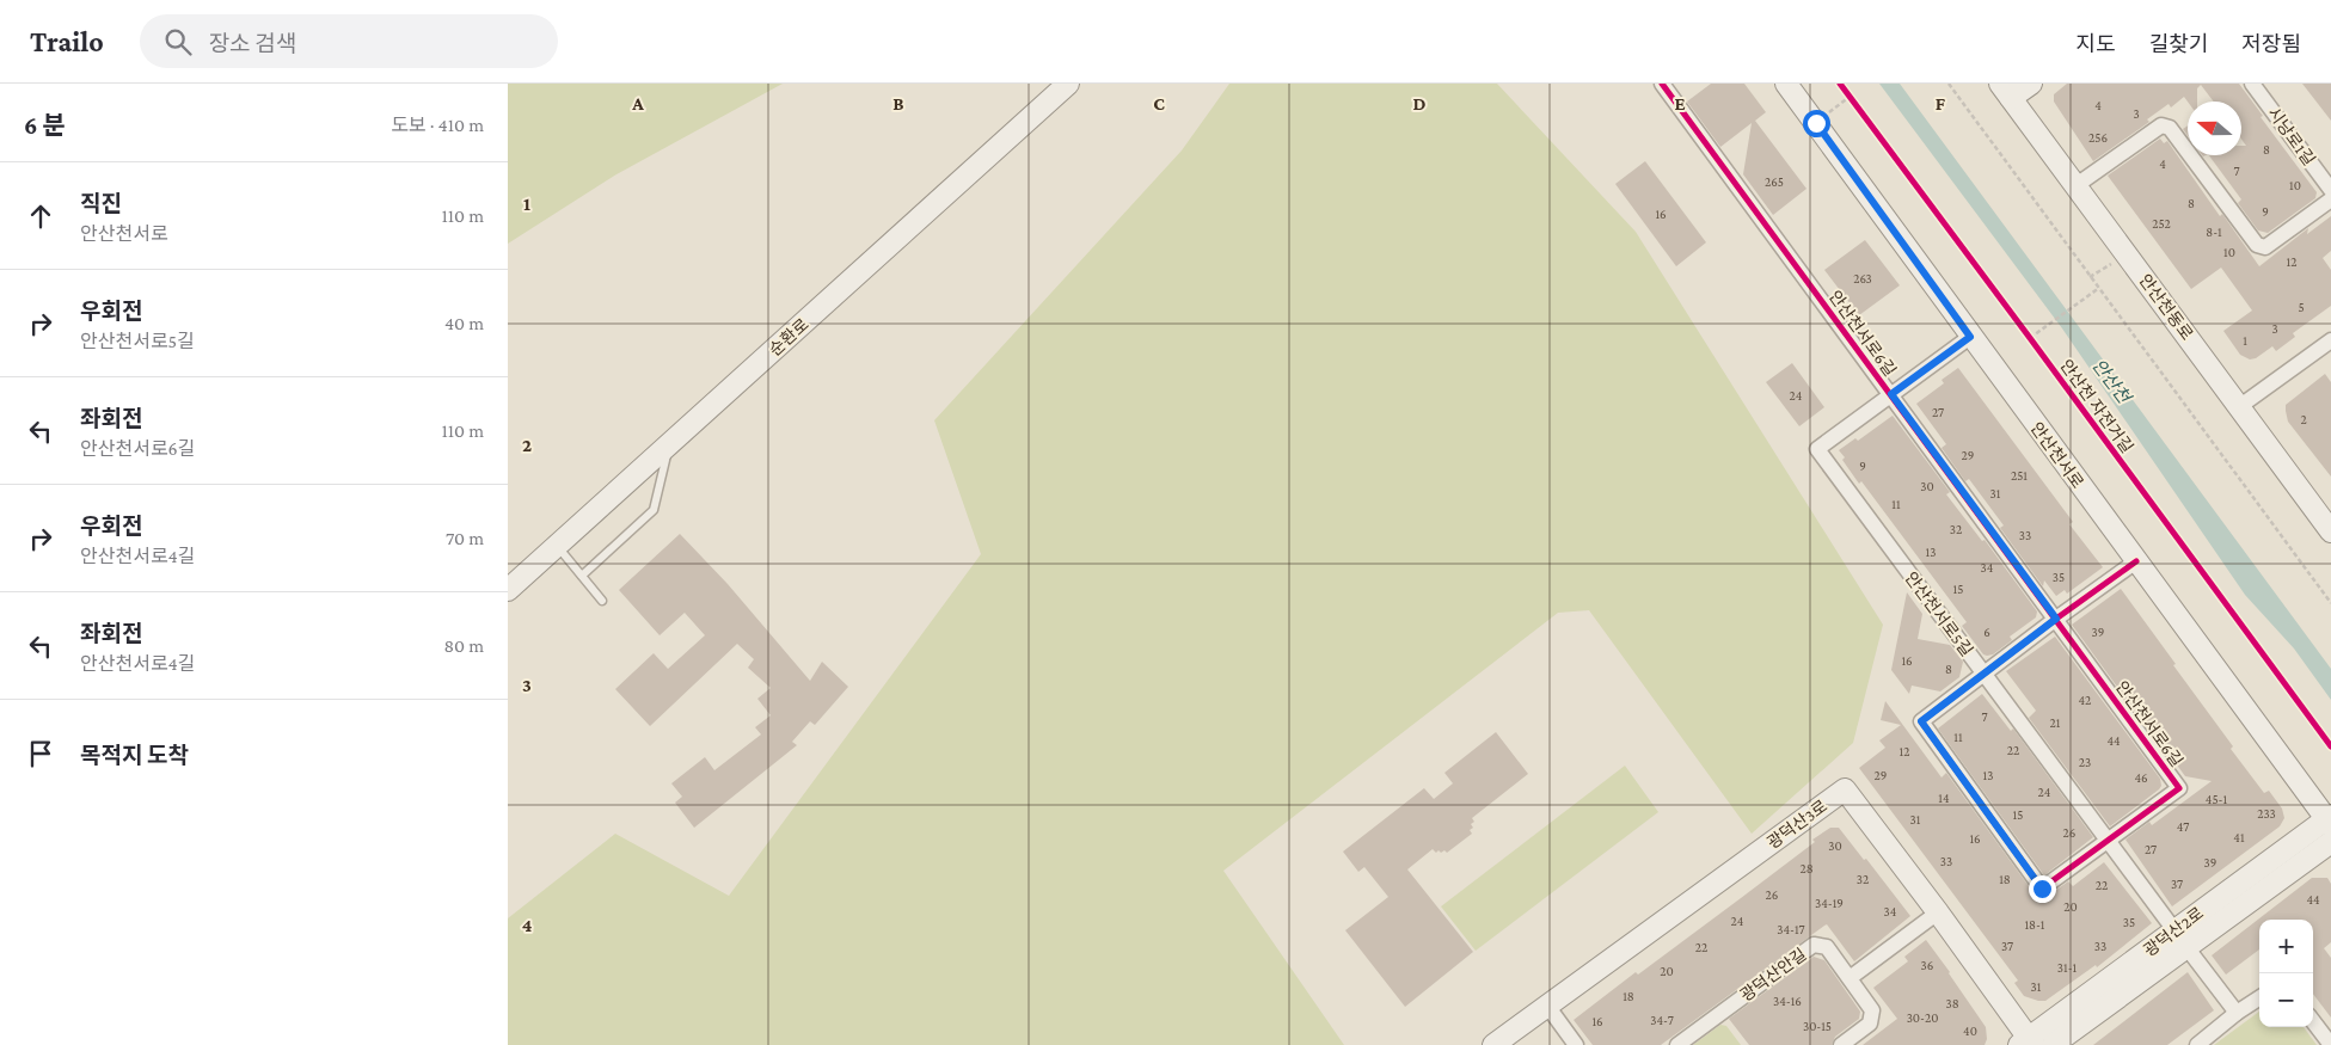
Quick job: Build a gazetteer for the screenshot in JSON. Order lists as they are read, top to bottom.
{
  "streets": {
    "street": [
      "시낭로1길",
      "안산천동로",
      "안산천서로6길",
      "순환로",
      "안산천서로",
      "안산천서로5길",
      "광덕산3로",
      "광덕산2로",
      "광덕산안길"
    ],
    "cycle path": ["안산천 자전거길"]
  },
  "crossings": [
    ["안산천서로6길", "안산천서로5길"],
    ["안산천서로", "안산천서로5길"],
    ["안산천서로", "광덕산2로"],
    ["안산천서로5길", "광덕산2로"],
    ["광덕산3로", "광덕산2로"]
  ],
  "water": ["안산천"],
  "house_numbers": [
    "4",
    "3",
    "256",
    "8",
    "4",
    "7",
    "265",
    "10",
    "8",
    "9",
    "16",
    "252",
    "8-1",
    "10",
    "12",
    "263",
    "5",
    "3",
    "1",
    "24",
    "27",
    "2",
    "29",
    "9",
    "251",
    "30",
    "31",
    "11",
    "32",
    "33",
    "13",
    "34",
    "35",
    "15",
    "6",
    "39",
    "16",
    "8",
    "42",
    "7",
    "21",
    "11",
    "44",
    "22",
    "12",
    "23",
    "29",
    "13",
    "46",
    "24",
    "14",
    "45-1",
    "233",
    "15",
    "31",
    "47",
    "26",
    "41",
    "16",
    "30",
    "27",
    "33",
    "39",
    "28",
    "32",
    "18",
    "37",
    "22",
    "26",
    "44",
    "34-19",
    "20",
    "34",
    "24",
    "35",
    "18-1",
    "34-17",
    "37",
    "33",
    "22",
    "36",
    "31-1",
    "20",
    "31",
    "18",
    "34-16",
    "38",
    "30-20",
    "34-7",
    "16",
    "30-15",
    "40"
  ],
  "north": "left",
  "page": {
    "header": "Trailo",
    "search": "장소 검색",
    "nav": ["지도", "길찾기", "저장됨"],
    "heading": ["6 분", "도보 · 410 m"],
    "list": [
      ["직진", "안산천서로", "110 m"],
      ["우회전", "안산천서로5길", "40 m"],
      ["좌회전", "안산천서로6길", "110 m"],
      ["우회전", "안산천서로4길", "70 m"],
      ["좌회전", "안산천서로4길", "80 m"],
      "목적지 도착"
    ],
    "map_buttons": ["+", "−"]
  },
  "grid": {
    "columns": [
      "A",
      "B",
      "C",
      "D",
      "E",
      "F"
    ],
    "rows": [
      "1",
      "2",
      "3",
      "4"
    ]
  }
}
